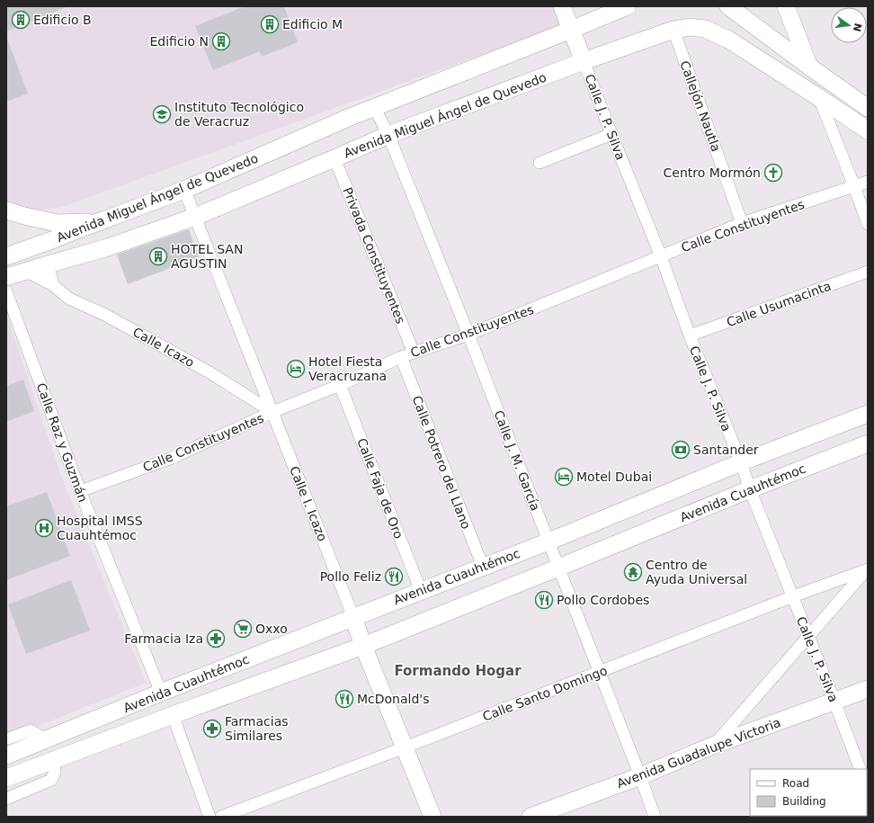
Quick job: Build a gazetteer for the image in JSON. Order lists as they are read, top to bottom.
{
  "streets": {
    "main road": [
      "Avenida Miguel Ángel de Quevedo",
      "Calle J. P. Silva",
      "Avenida Cuauhtémoc",
      "Calle I. Icazo",
      "Avenida Guadalupe Victoria"
    ],
    "street": [
      "Callejón Nautla",
      "Calle Constituyentes",
      "Privada Constituyentes",
      "Calle Usumacinta",
      "Calle Icazo",
      "Calle Raz y Guzmán",
      "Calle J. M. García",
      "Calle Potrero del Llano",
      "Calle Faja de Oro",
      "Calle Santo Domingo"
    ]
  },
  "crossings": [
    ["Callejón Nautla", "Avenida Miguel Ángel de Quevedo"],
    ["Callejón Nautla", "Calle Constituyentes"],
    ["Avenida Miguel Ángel de Quevedo", "Calle J. P. Silva"],
    ["Avenida Miguel Ángel de Quevedo", "Privada Constituyentes"],
    ["Avenida Miguel Ángel de Quevedo", "Calle Icazo"],
    ["Avenida Miguel Ángel de Quevedo", "Calle J. M. García"],
    ["Avenida Miguel Ángel de Quevedo", "Calle I. Icazo"],
    ["Calle J. P. Silva", "Calle Constituyentes"],
    ["Calle J. P. Silva", "Calle Usumacinta"],
    ["Calle J. P. Silva", "Avenida Cuauhtémoc"],
    ["Calle J. P. Silva", "Calle Santo Domingo"],
    ["Calle J. P. Silva", "Avenida Guadalupe Victoria"],
    ["Calle Constituyentes", "Privada Constituyentes"],
    ["Calle Constituyentes", "Calle Icazo"],
    ["Calle Constituyentes", "Calle Raz y Guzmán"],
    ["Calle Constituyentes", "Calle J. M. García"],
    ["Calle Constituyentes", "Calle Potrero del Llano"],
    ["Calle Constituyentes", "Calle Faja de Oro"],
    ["Calle Constituyentes", "Calle I. Icazo"],
    ["Calle Icazo", "Calle I. Icazo"],
    ["Calle Raz y Guzmán", "Avenida Cuauhtémoc"],
    ["Calle J. M. García", "Avenida Cuauhtémoc"],
    ["Calle J. M. García", "Calle Santo Domingo"],
    ["Calle J. M. García", "Avenida Guadalupe Victoria"],
    ["Calle Potrero del Llano", "Avenida Cuauhtémoc"],
    ["Calle Faja de Oro", "Avenida Cuauhtémoc"],
    ["Avenida Cuauhtémoc", "Calle I. Icazo"],
    ["Calle I. Icazo", "Calle Santo Domingo"]
  ],
  "districts": ["Formando Hogar"],
  "places": {
    "building": [
      "Edificio B",
      "Edificio M",
      "Edificio N",
      "HOTEL SAN AGUSTIN"
    ],
    "school or university": ["Instituto Tecnológico de Veracruz"],
    "church": ["Centro Mormón"],
    "hotel": ["Hotel Fiesta Veracruzana", "Motel Dubai"],
    "bank": ["Santander"],
    "hospital": ["Hospital IMSS Cuauhtémoc"],
    "temple": ["Centro de Ayuda Universal"],
    "restaurant": ["Pollo Feliz", "Pollo Cordobes", "McDonald's"],
    "supermarket": ["Oxxo"],
    "pharmacy": ["Farmacia Iza", "Farmacias Similares"]
  },
  "legend": ["Road", "Building"],
  "north": "right"
}
